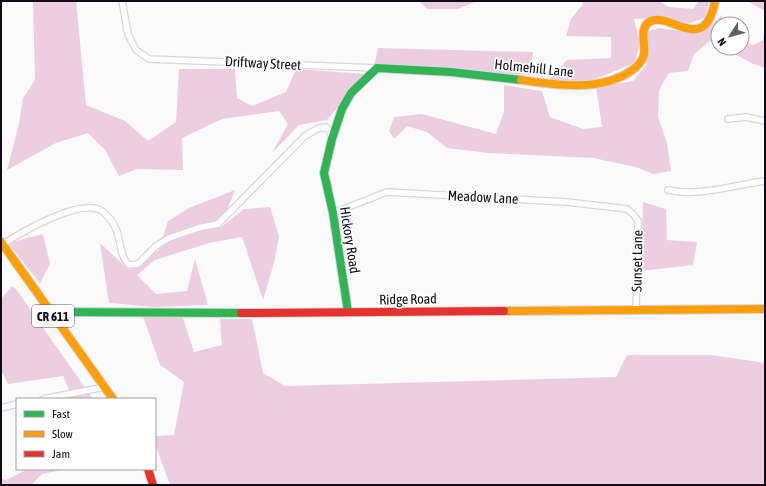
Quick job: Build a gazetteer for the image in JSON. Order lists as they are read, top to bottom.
{
  "streets": {
    "street": [
      "Driftway Street",
      "Holmehill Lane",
      "Meadow Lane",
      "Hickory Road",
      "Sunset Lane",
      "Ridge Road",
      "CR 611"
    ]
  },
  "crossings": [
    ["Driftway Street", "Holmehill Lane"],
    ["Meadow Lane", "Hickory Road"],
    ["Meadow Lane", "Sunset Lane"],
    ["Hickory Road", "Ridge Road"],
    ["Sunset Lane", "Ridge Road"],
    ["Ridge Road", "CR 611"]
  ],
  "legend": ["Fast", "Slow", "Jam"],
  "north": "bottom left"
}
